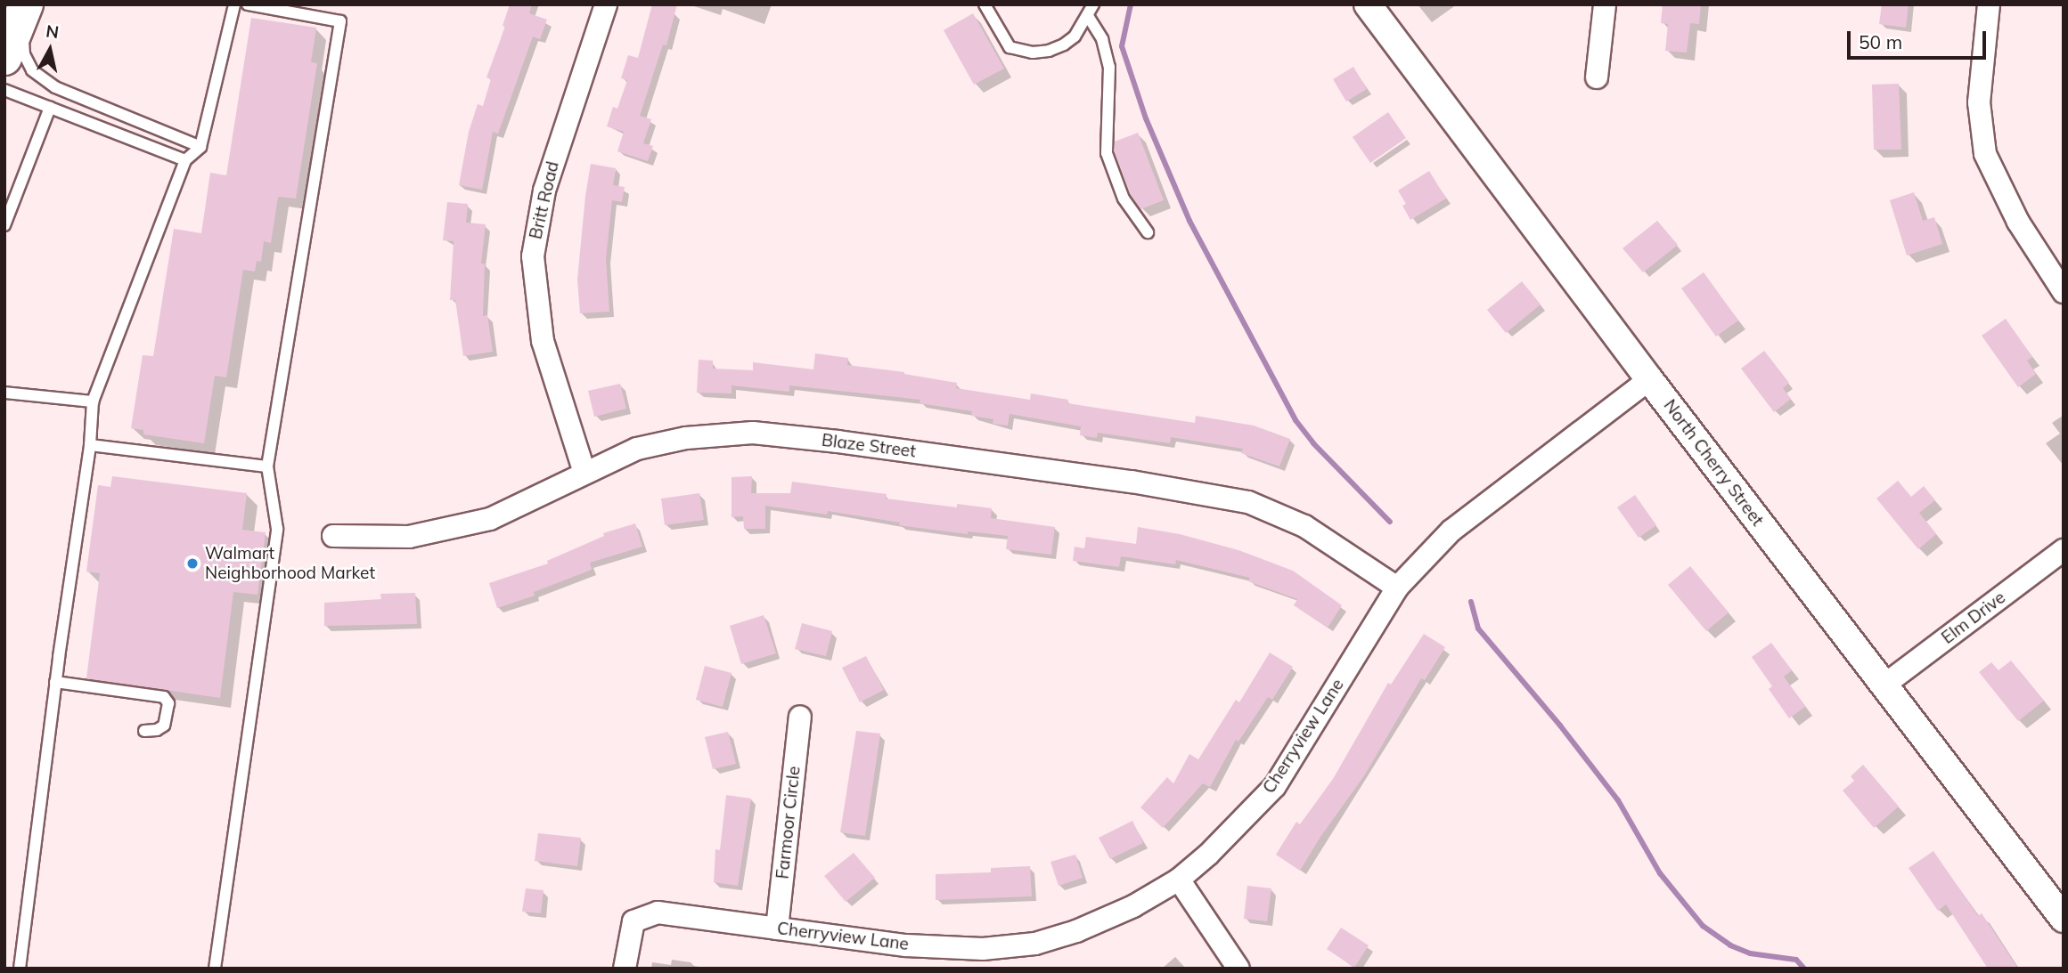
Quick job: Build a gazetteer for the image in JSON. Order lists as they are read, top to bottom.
{
  "streets": {
    "street": [
      "Britt Road",
      "Blaze Street",
      "North Cherry Street",
      "Elm Drive",
      "Cherryview Lane",
      "Farmoor Circle"
    ]
  },
  "crossings": [
    ["Britt Road", "Blaze Street"],
    ["Blaze Street", "Cherryview Lane"],
    ["North Cherry Street", "Elm Drive"],
    ["North Cherry Street", "Cherryview Lane"],
    ["Cherryview Lane", "Farmoor Circle"]
  ],
  "places": ["Walmart Neighborhood Market"],
  "scale_bar": "50 m",
  "north": "top"
}
